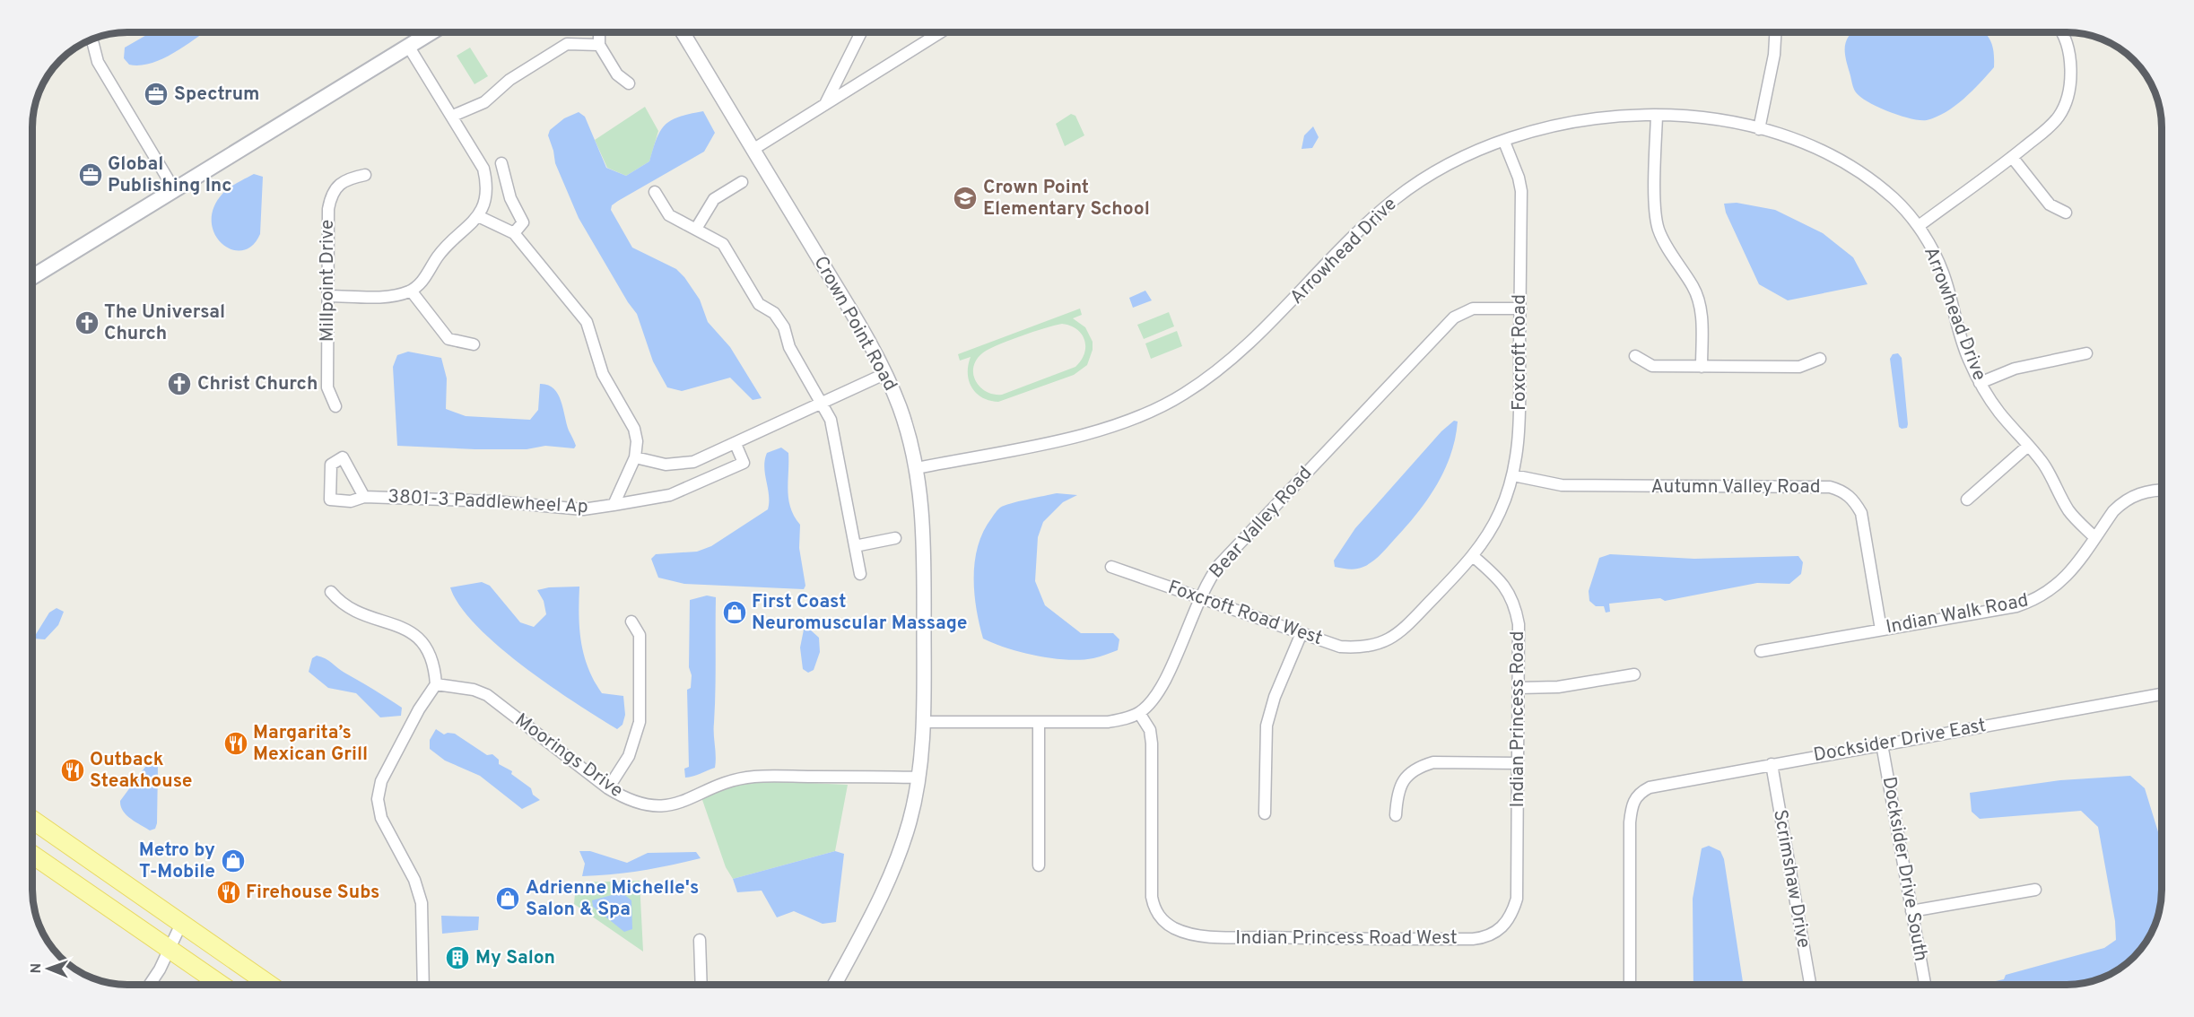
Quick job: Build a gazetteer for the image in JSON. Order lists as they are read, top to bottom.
{
  "streets": {
    "street": [
      "Arrowhead Drive",
      "Millpoint Drive",
      "Crown Point Road",
      "Foxcroft Road",
      "Autumn Valley Road",
      "3801-3 Paddlewheel Ap",
      "Bear Valley Road",
      "Foxcroft Road West",
      "Indian Walk Road",
      "Indian Princess Road",
      "Docksider Drive East",
      "Moorings Drive",
      "Docksider Drive South",
      "Scrimshaw Drive",
      "Indian Princess Road West"
    ]
  },
  "crossings": [
    ["Arrowhead Drive", "Crown Point Road"],
    ["Arrowhead Drive", "Foxcroft Road"],
    ["Arrowhead Drive", "Indian Walk Road"],
    ["Crown Point Road", "Moorings Drive"],
    ["Foxcroft Road", "Autumn Valley Road"],
    ["Foxcroft Road", "Bear Valley Road"],
    ["Foxcroft Road", "Foxcroft Road West"],
    ["Foxcroft Road", "Indian Princess Road"],
    ["Autumn Valley Road", "Indian Walk Road"],
    ["Bear Valley Road", "Foxcroft Road West"],
    ["Bear Valley Road", "Indian Princess Road West"],
    ["Foxcroft Road West", "Indian Princess Road"],
    ["Indian Princess Road", "Indian Princess Road West"],
    ["Docksider Drive East", "Docksider Drive South"],
    ["Docksider Drive East", "Scrimshaw Drive"]
  ],
  "places": {
    "office": ["Spectrum", "Global Publishing Inc"],
    "school or university": ["Crown Point Elementary School"],
    "church": ["The Universal Church", "Christ Church"],
    "shop": ["First Coast Neuromuscular Massage", "Metro by T-Mobile", "Adrienne Michelle's Salon & Spa"],
    "restaurant": ["Margarita’s Mexican Grill", "Outback Steakhouse", "Firehouse Subs"],
    "building": ["My Salon"]
  },
  "north": "left"
}
